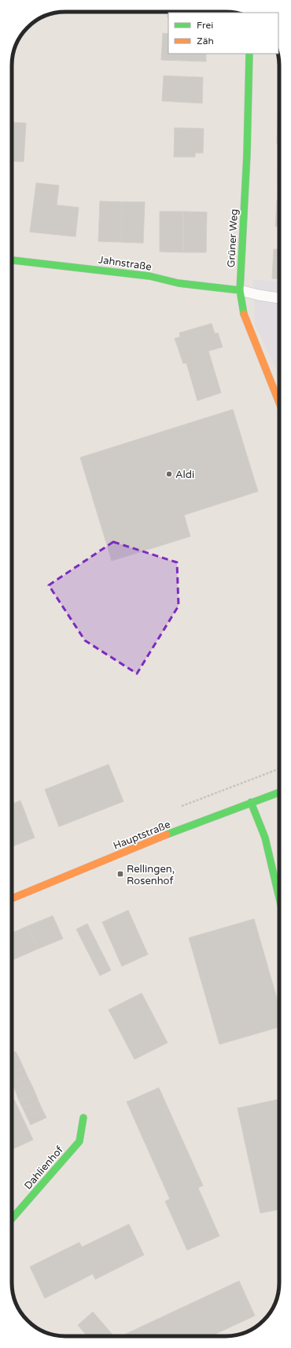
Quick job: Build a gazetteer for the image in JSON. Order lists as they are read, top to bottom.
{
  "streets": {
    "street": [
      "Grüner Weg",
      "Jahnstraße",
      "Hauptstraße",
      "Dahlienhof"
    ]
  },
  "crossings": [
    ["Grüner Weg", "Jahnstraße"]
  ],
  "places": {
    "other": ["Aldi"],
    "transit": ["Rellingen, Rosenhof"]
  },
  "legend": ["Frei", "Zäh"]
}
